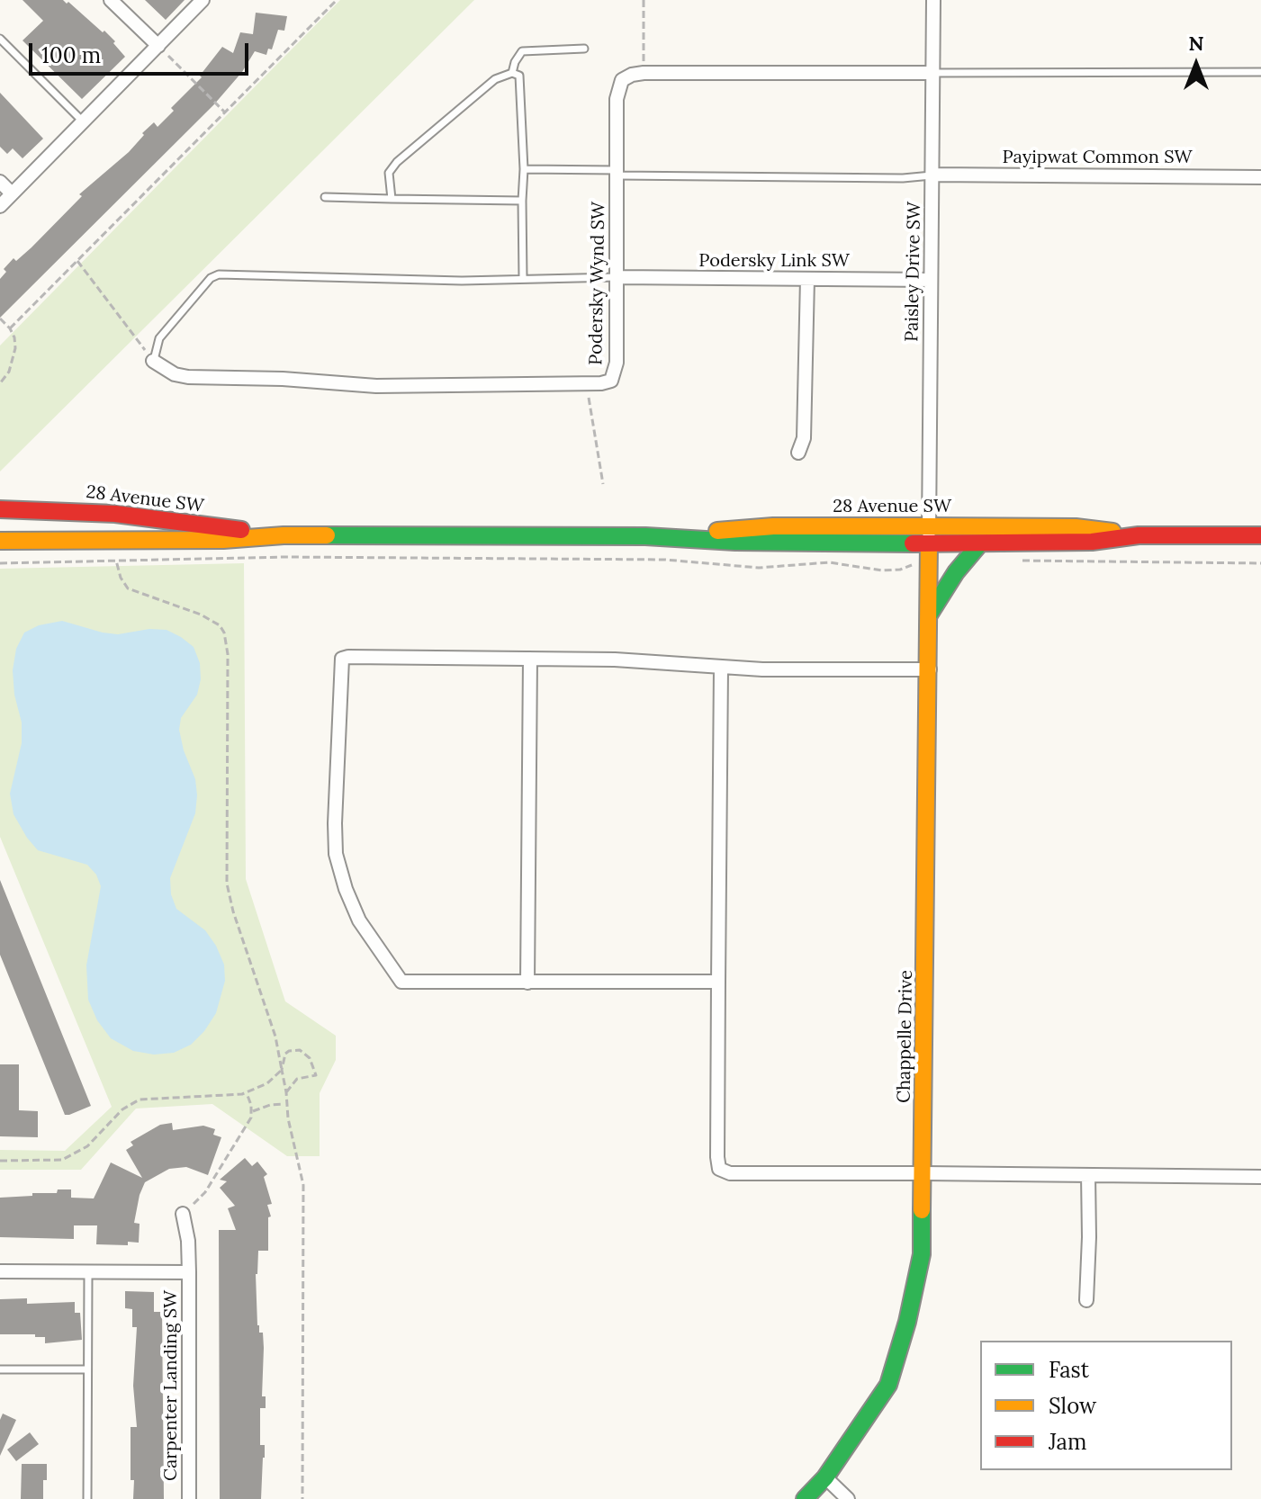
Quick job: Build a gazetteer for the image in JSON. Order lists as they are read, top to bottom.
{
  "streets": {
    "main road": ["28 Avenue SW", "Chappelle Drive"],
    "street": [
      "Payipwat Common SW",
      "Podersky Link SW",
      "Paisley Drive SW",
      "Podersky Wynd SW",
      "Carpenter Landing SW"
    ]
  },
  "crossings": [
    ["Payipwat Common SW", "Paisley Drive SW"],
    ["Podersky Link SW", "Paisley Drive SW"],
    ["Podersky Link SW", "Podersky Wynd SW"],
    ["Paisley Drive SW", "28 Avenue SW"],
    ["Paisley Drive SW", "Chappelle Drive"],
    ["28 Avenue SW", "Chappelle Drive"]
  ],
  "legend": ["Fast", "Slow", "Jam"],
  "scale_bar": "100 m",
  "north": "top"
}
